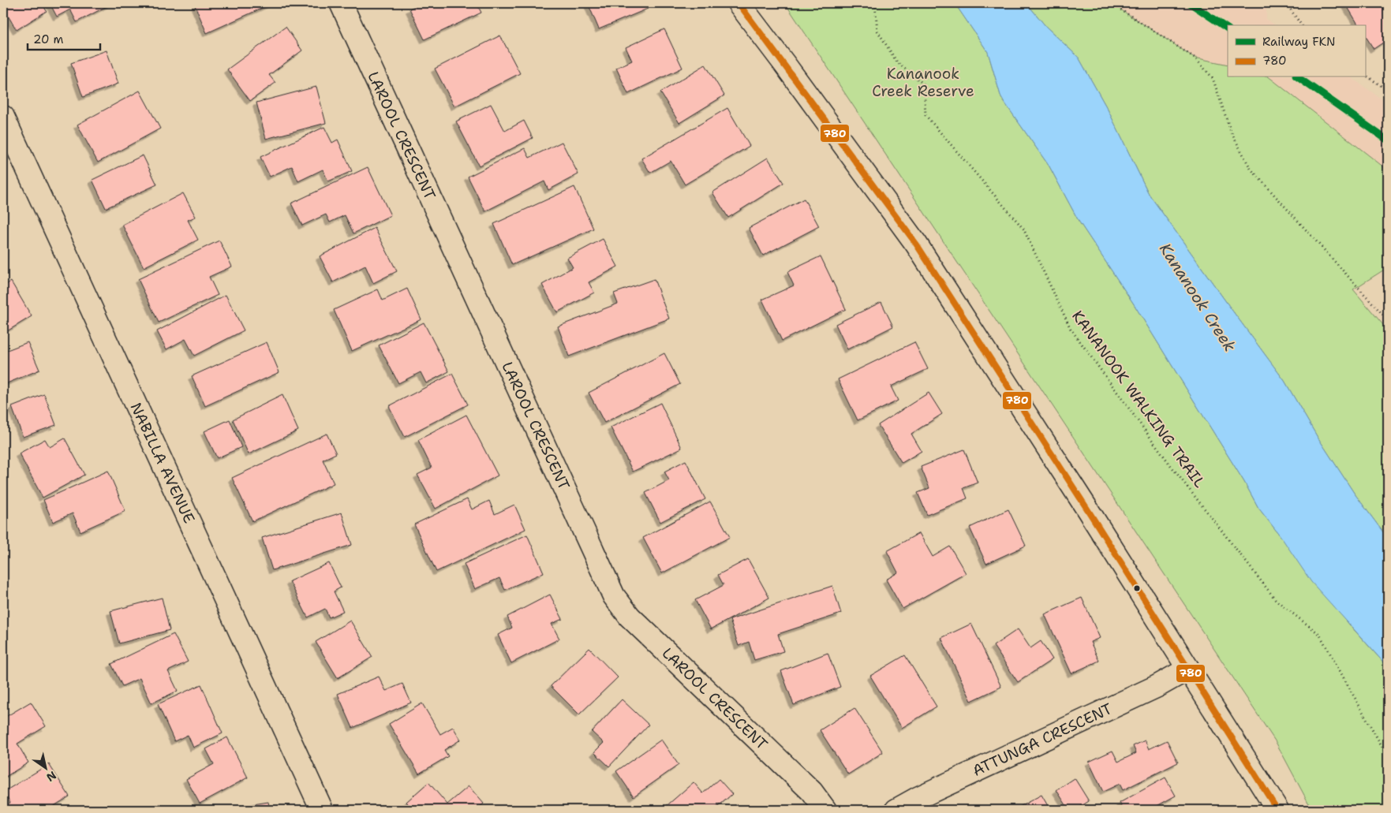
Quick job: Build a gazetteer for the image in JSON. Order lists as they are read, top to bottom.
{
  "streets": {
    "street": ["LAROOL CRESCENT", "NABILLA AVENUE", "ATTUNGA CRESCENT"],
    "path": ["KANANOOK WALKING TRAIL"]
  },
  "water": ["Kananook Creek"],
  "parks": ["Kananook Creek Reserve"],
  "lines": ["rail line FKN", "transit line 780"],
  "legend": ["Railway FKN", "780"],
  "scale_bar": "20 m",
  "north": "bottom right"
}
